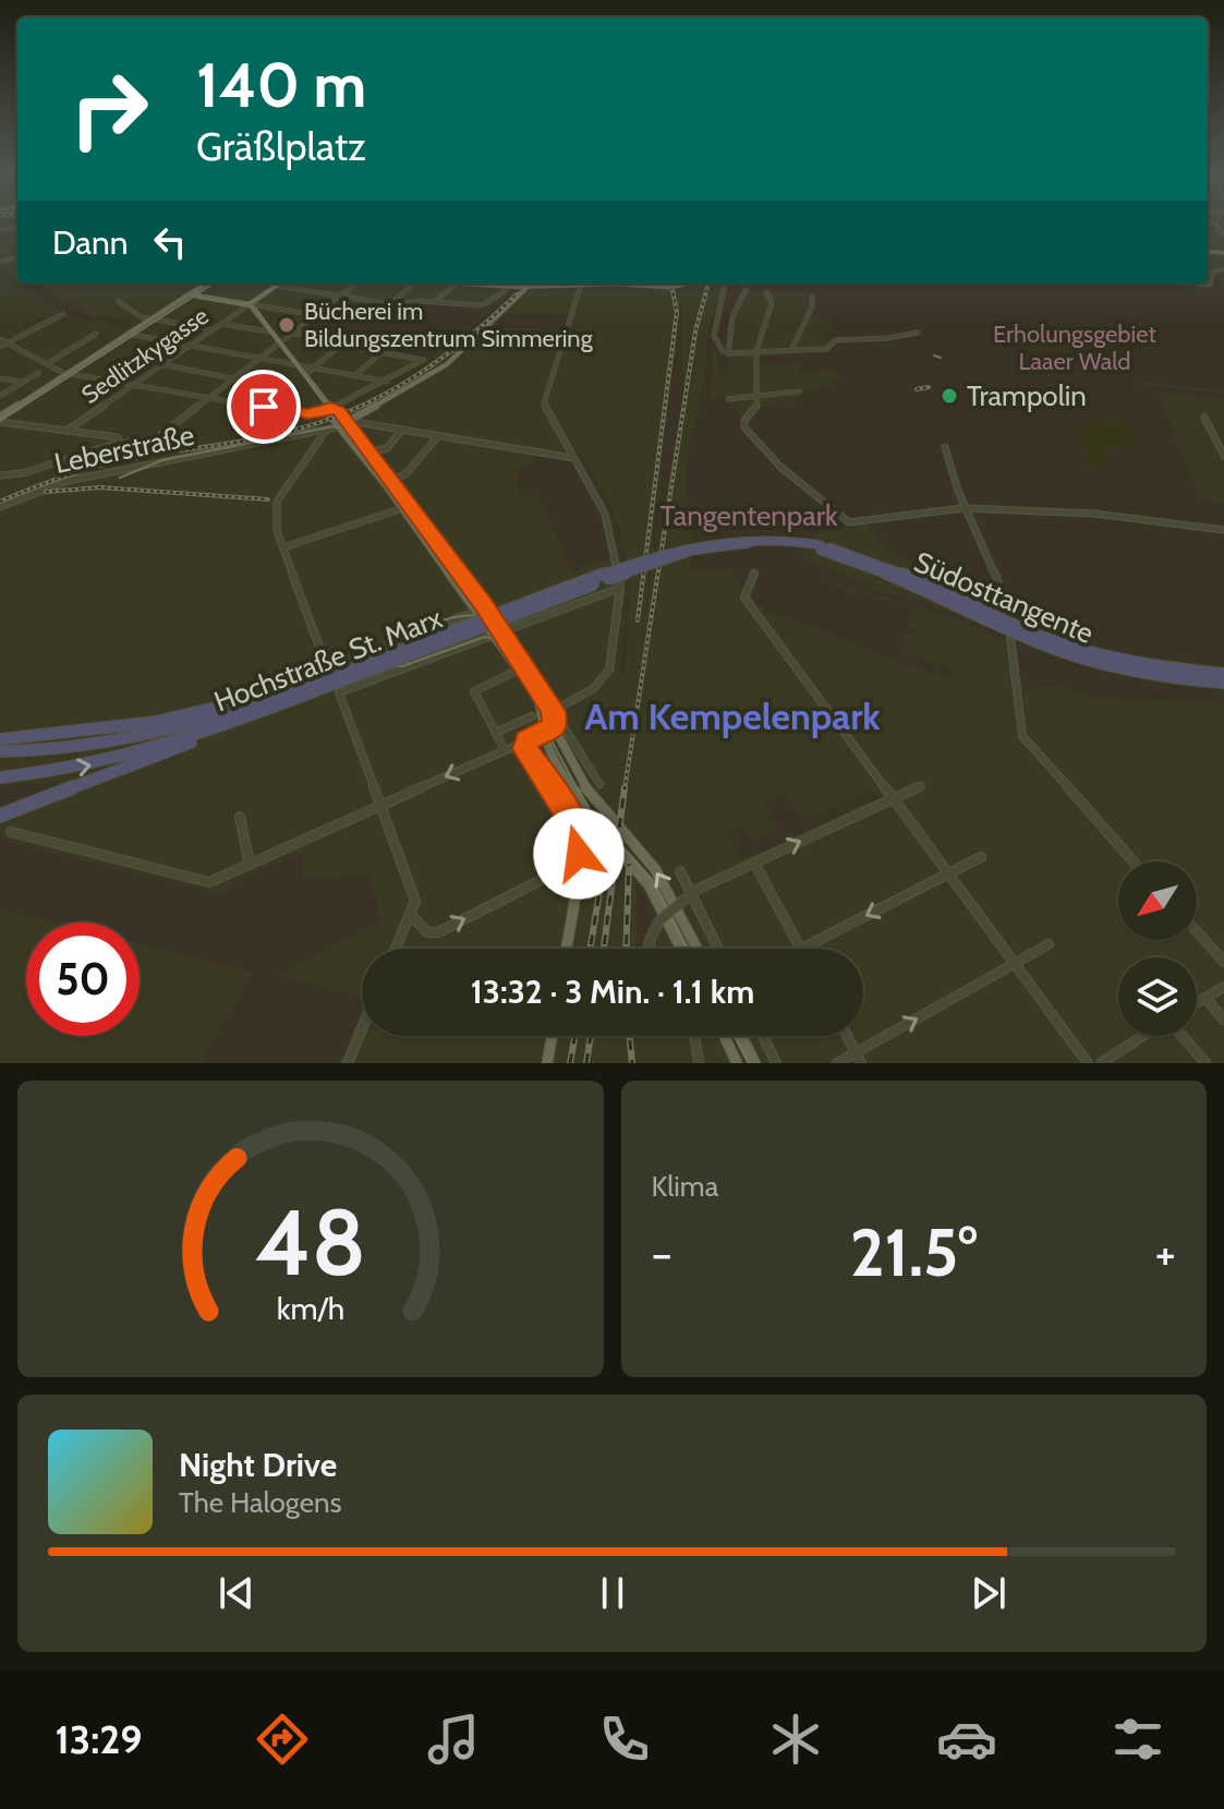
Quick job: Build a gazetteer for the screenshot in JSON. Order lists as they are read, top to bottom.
{
  "streets": {
    "highway": ["Südosttangente", "Hochstraße St. Marx"],
    "main road": ["Sedlitzkygasse", "Leberstraße"]
  },
  "crossings": [
    ["Südosttangente", "Hochstraße St. Marx"]
  ],
  "districts": ["Am Kempelenpark"],
  "parks": ["Erholungsgebiet Laaer Wald", "Tangentenpark"],
  "places": ["Bücherei im Bildungszentrum Simmering", "Trampolin"],
  "north": "bottom left",
  "page": {
    "turn": ["140 m", "Gräßlplatz"],
    "then": "Dann",
    "limit": "50",
    "trip": "13:32 · 3 Min. · 1.1 km",
    "tile": "Klima",
    "heat": ["−", "21.5°", "+"],
    "song": ["Night Drive", "The Halogens"],
    "tabs": "13:29",
    "gauge": ["48", "km/h"]
  }
}
